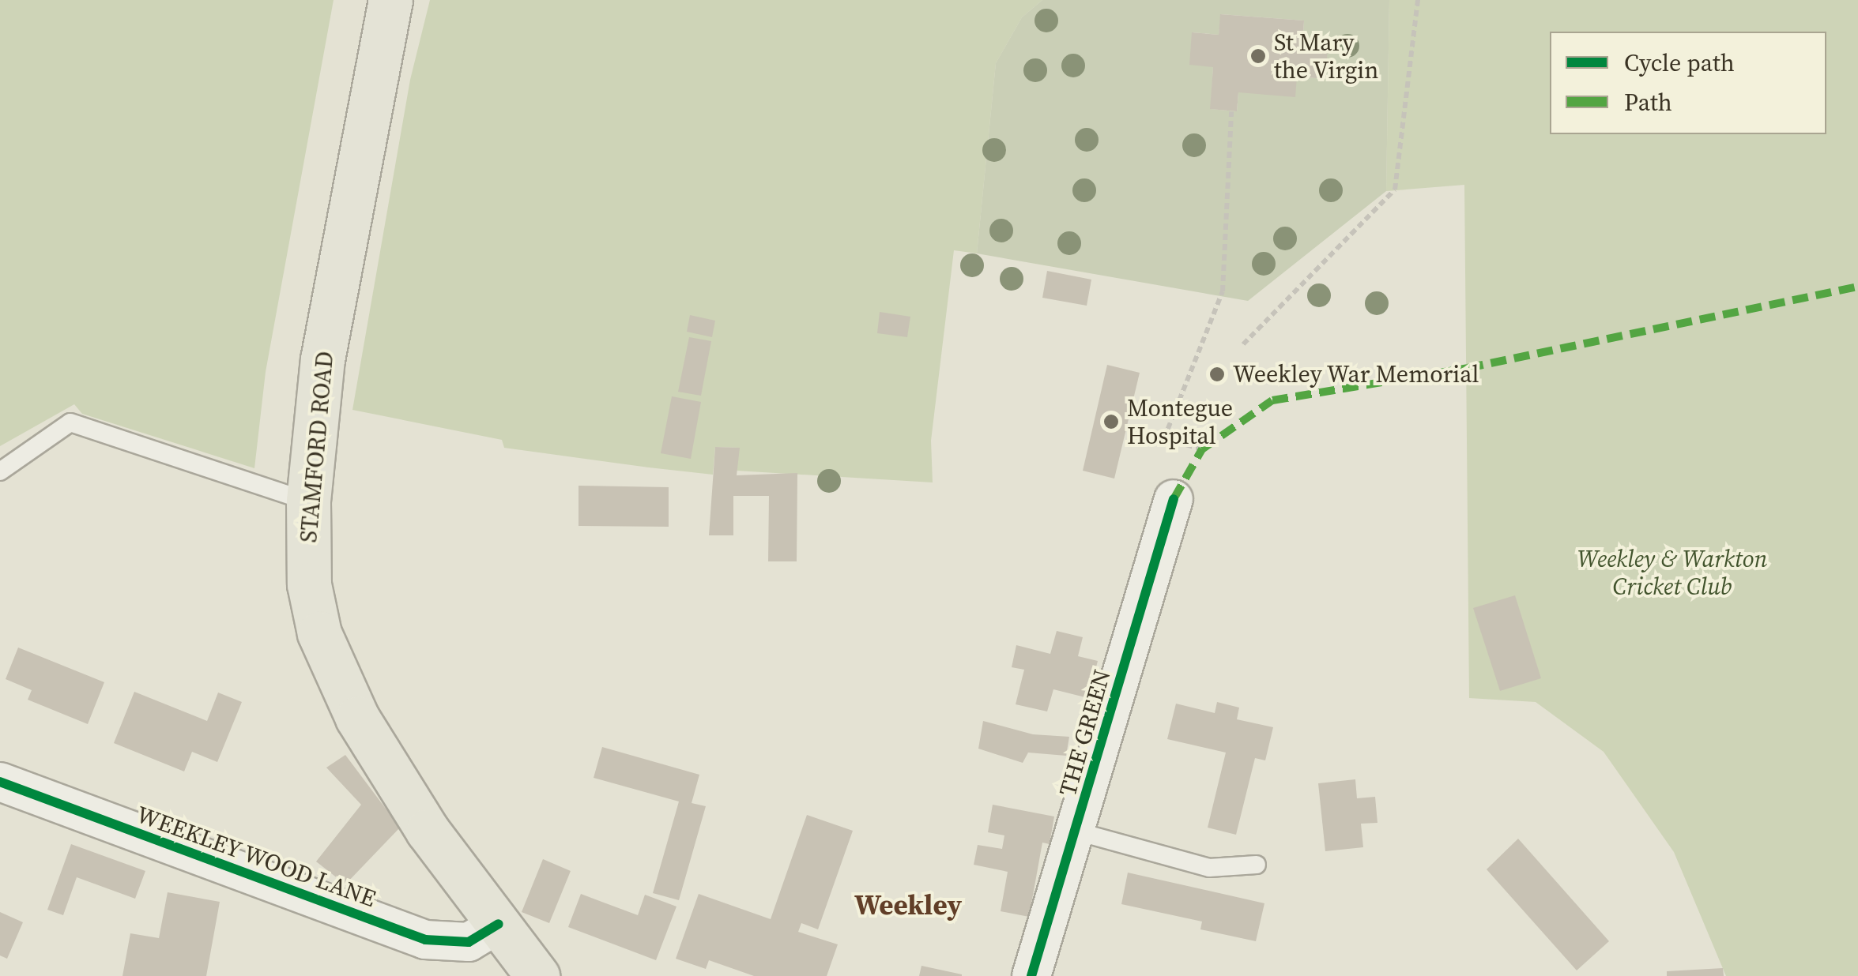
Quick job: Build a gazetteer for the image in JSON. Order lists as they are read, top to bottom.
{
  "streets": {
    "main road": ["STAMFORD ROAD"],
    "street": ["THE GREEN", "WEEKLEY WOOD LANE"]
  },
  "crossings": [
    ["STAMFORD ROAD", "WEEKLEY WOOD LANE"]
  ],
  "districts": ["Weekley"],
  "parks": ["Weekley & Warkton Cricket Club"],
  "places": ["St Mary the Virgin", "Weekley War Memorial", "Montegue Hospital"],
  "legend": ["Cycle path", "Path"]
}
